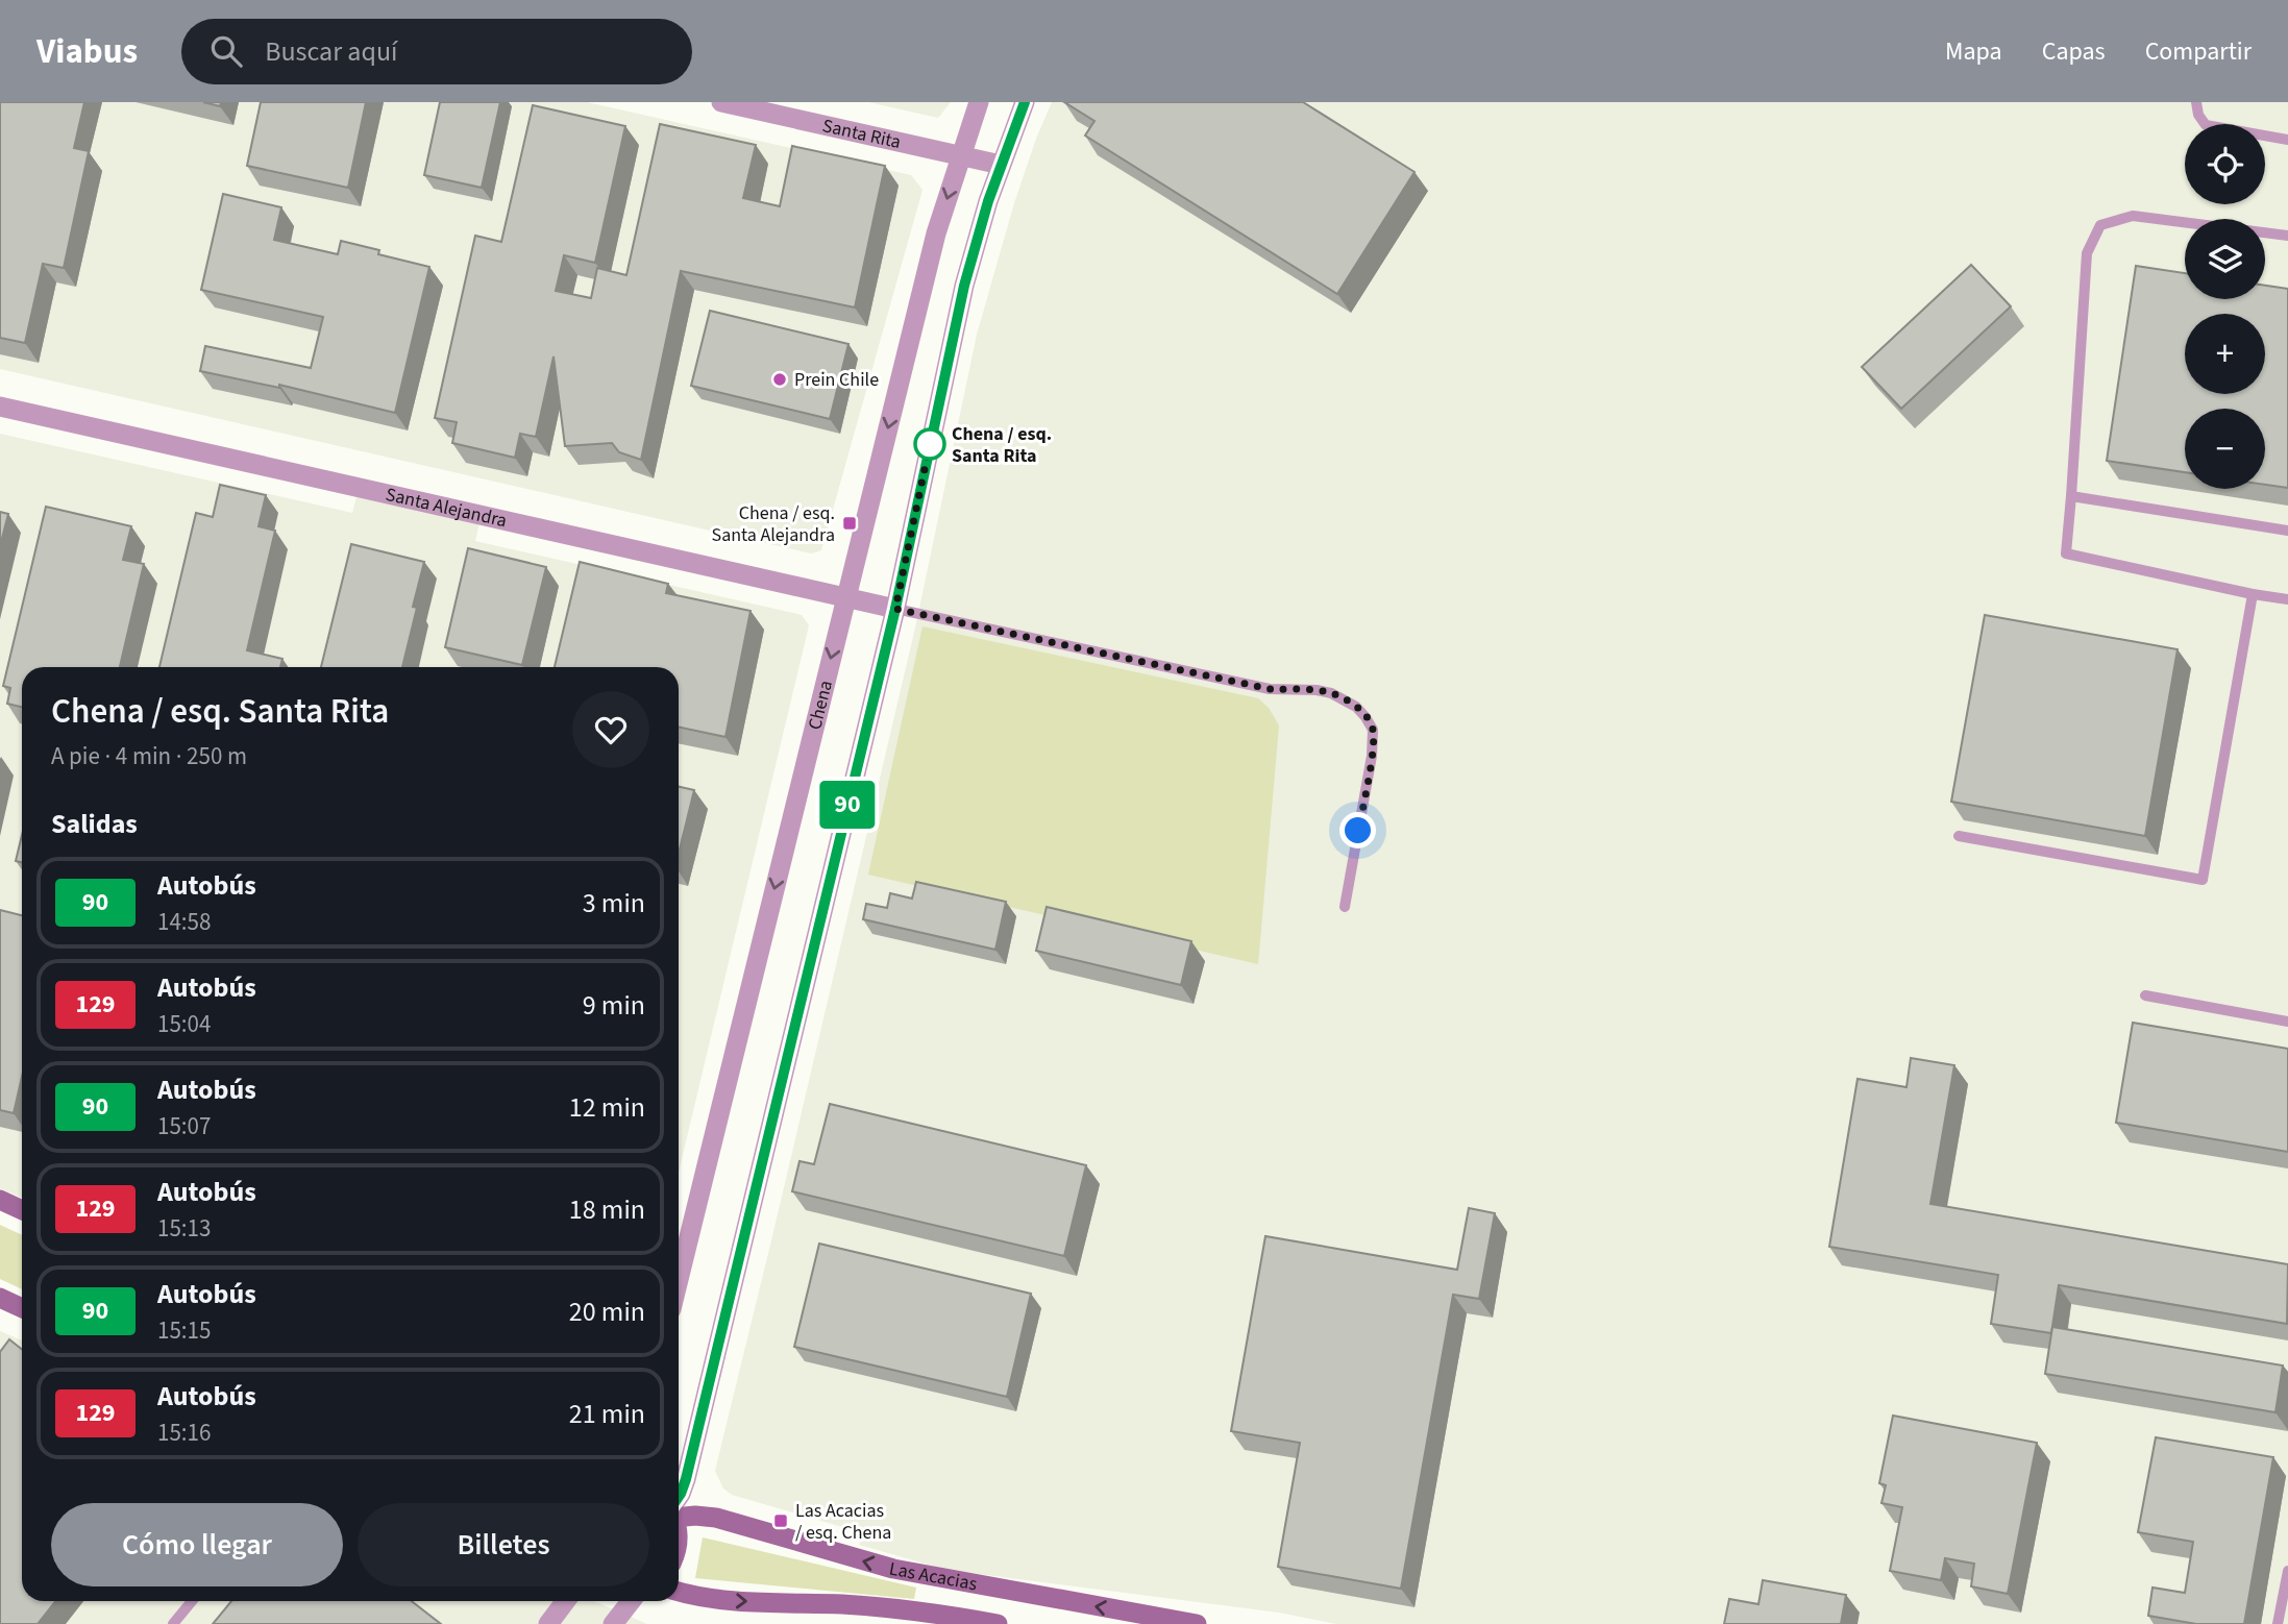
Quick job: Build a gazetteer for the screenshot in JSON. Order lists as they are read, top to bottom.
{
  "streets": {
    "main road": ["Las Acacias"],
    "street": ["Santa Rita", "Santa Alejandra", "Chena"]
  },
  "crossings": [
    ["Santa Rita", "Chena"],
    ["Santa Alejandra", "Chena"]
  ],
  "places": {
    "other": ["Prein Chile", "Chena / esq. Santa Rita"],
    "transit": ["Chena / esq. Santa Alejandra", "Las Acacias / esq. Chena"]
  },
  "lines": ["bus line 90"],
  "page": {
    "header": "Viabus",
    "search": "Buscar aquí",
    "nav": ["Mapa", "Capas", "Compartir"],
    "on_map": "90",
    "map_buttons": ["+", "−"],
    "heading": [
      ["Chena / esq. Santa Rita", "A pie · 4 min · 250 m"],
      "Salidas"
    ],
    "list": [
      {
        "mark": "90",
        "name": "Autobús",
        "note": "14:58",
        "value": "3 min"
      },
      {
        "mark": "129",
        "name": "Autobús",
        "note": "15:04",
        "value": "9 min"
      },
      {
        "mark": "90",
        "name": "Autobús",
        "note": "15:07",
        "value": "12 min"
      },
      {
        "mark": "129",
        "name": "Autobús",
        "note": "15:13",
        "value": "18 min"
      },
      {
        "mark": "90",
        "name": "Autobús",
        "note": "15:15",
        "value": "20 min"
      },
      {
        "mark": "129",
        "name": "Autobús",
        "note": "15:16",
        "value": "21 min"
      }
    ],
    "buttons": ["Cómo llegar", "Billetes"]
  }
}
